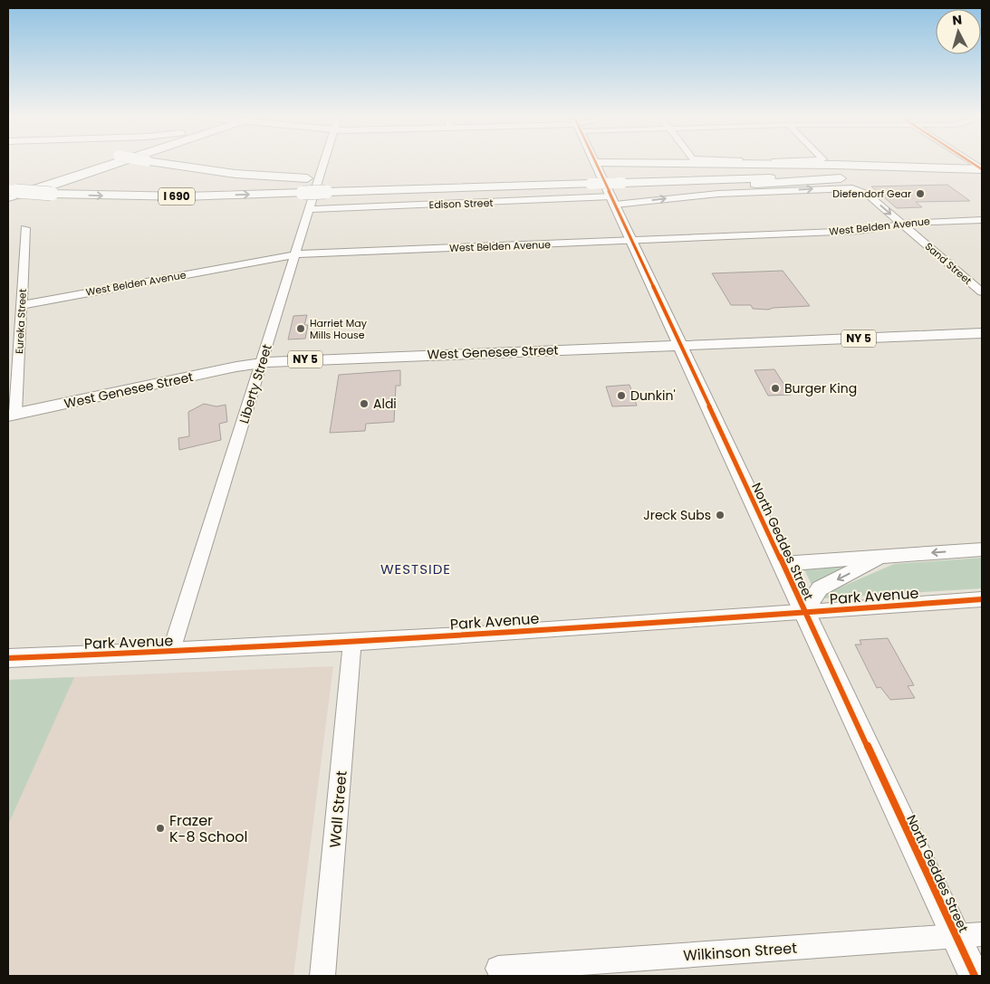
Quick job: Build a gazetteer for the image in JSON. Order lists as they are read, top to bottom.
{
  "streets": {
    "highway": ["I 690"],
    "main road": ["NY 5", "West Genesee Street", "North Geddes Street"],
    "street": [
      "Edison Street",
      "West Belden Avenue",
      "Sand Street",
      "Eureka Street",
      "Liberty Street",
      "Park Avenue",
      "Wall Street",
      "Wilkinson Street"
    ]
  },
  "crossings": [
    ["Edison Street", "Sand Street"],
    ["Edison Street", "Liberty Street"],
    ["Edison Street", "North Geddes Street"],
    ["West Belden Avenue", "Sand Street"],
    ["West Belden Avenue", "Eureka Street"],
    ["West Belden Avenue", "Liberty Street"],
    ["West Belden Avenue", "North Geddes Street"],
    ["Eureka Street", "West Genesee Street"],
    ["West Genesee Street", "Liberty Street"],
    ["West Genesee Street", "North Geddes Street"],
    ["Liberty Street", "Park Avenue"],
    ["North Geddes Street", "Park Avenue"],
    ["North Geddes Street", "Wilkinson Street"],
    ["Park Avenue", "Wall Street"]
  ],
  "one_way": ["Edison Street", "Sand Street"],
  "districts": ["WESTSIDE"],
  "places": [
    "Diefendorf Gear",
    "Harriet May Mills House",
    "Burger King",
    "Dunkin'",
    "Aldi",
    "Jreck Subs",
    "Frazer K-8 School"
  ],
  "north": "top"
}
